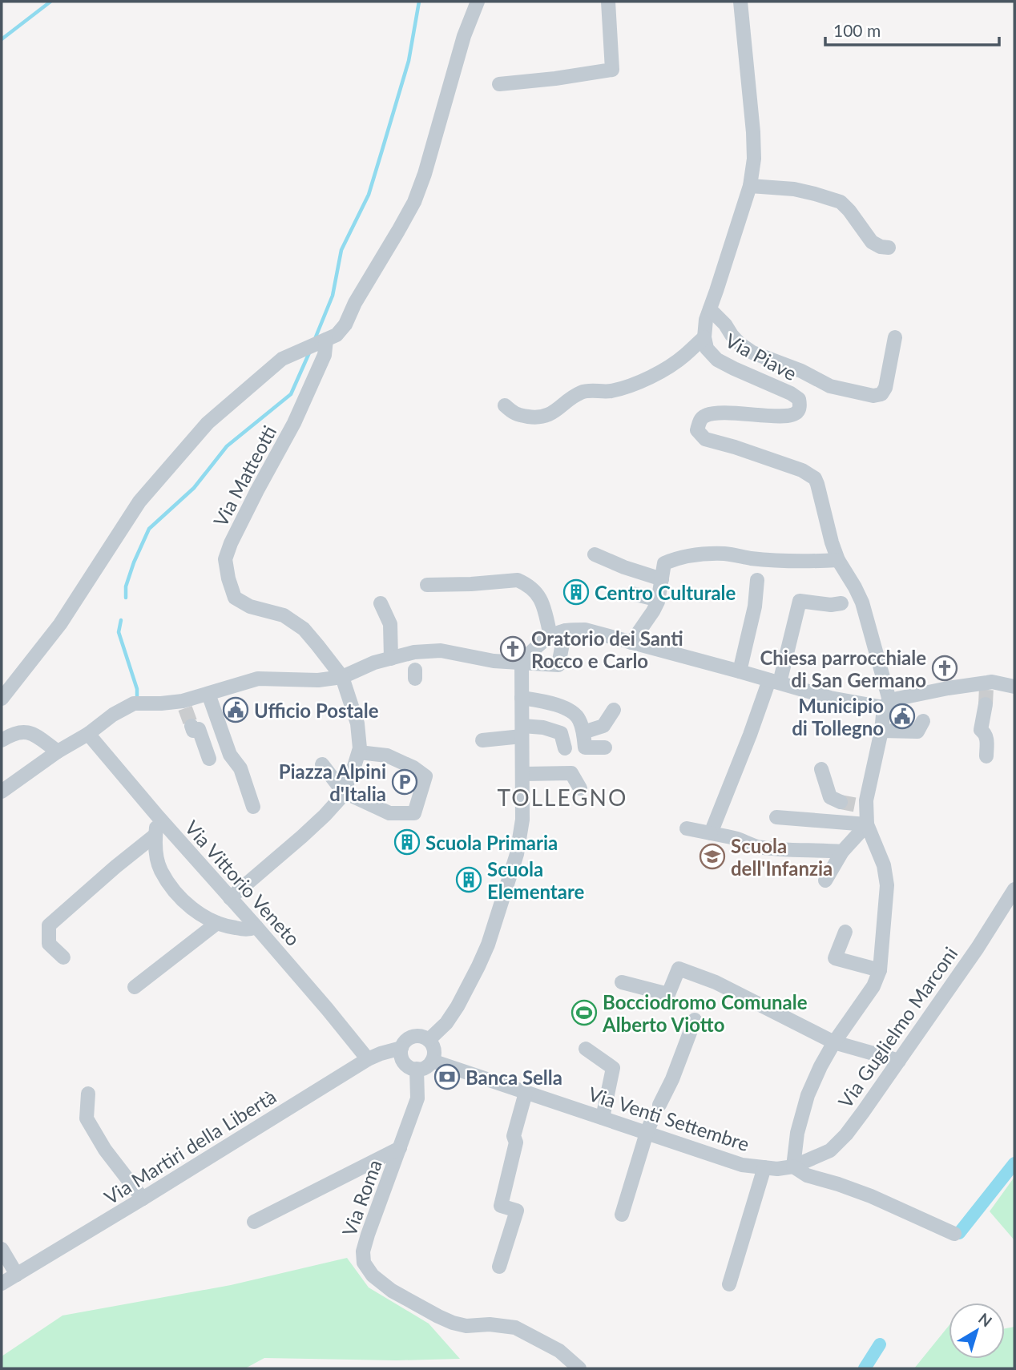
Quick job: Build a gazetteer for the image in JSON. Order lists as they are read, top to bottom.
{
  "streets": {
    "street": [
      "Via Piave",
      "Via Matteotti",
      "Via Vittorio Veneto",
      "Via Guglielmo Marconi",
      "Via Venti Settembre",
      "Via Martiri della Libertà",
      "Via Roma"
    ]
  },
  "crossings": [
    ["Via Matteotti", "Via Vittorio Veneto"],
    ["Via Vittorio Veneto", "Via Martiri della Libertà"],
    ["Via Guglielmo Marconi", "Via Venti Settembre"],
    ["Via Venti Settembre", "Via Martiri della Libertà"],
    ["Via Venti Settembre", "Via Roma"],
    ["Via Martiri della Libertà", "Via Roma"]
  ],
  "districts": ["TOLLEGNO"],
  "places": {
    "building": ["Centro Culturale", "Scuola Primaria", "Scuola Elementare"],
    "church": ["Oratorio dei Santi Rocco e Carlo", "Chiesa parrocchiale di San Germano"],
    "public building": ["Ufficio Postale", "Municipio di Tollegno"],
    "parking": ["Piazza Alpini d'Italia"],
    "school or university": ["Scuola dell'Infanzia"],
    "sports": ["Bocciodromo Comunale Alberto Viotto"],
    "bank": ["Banca Sella"]
  },
  "scale_bar": "100 m",
  "north": "top right"
}
